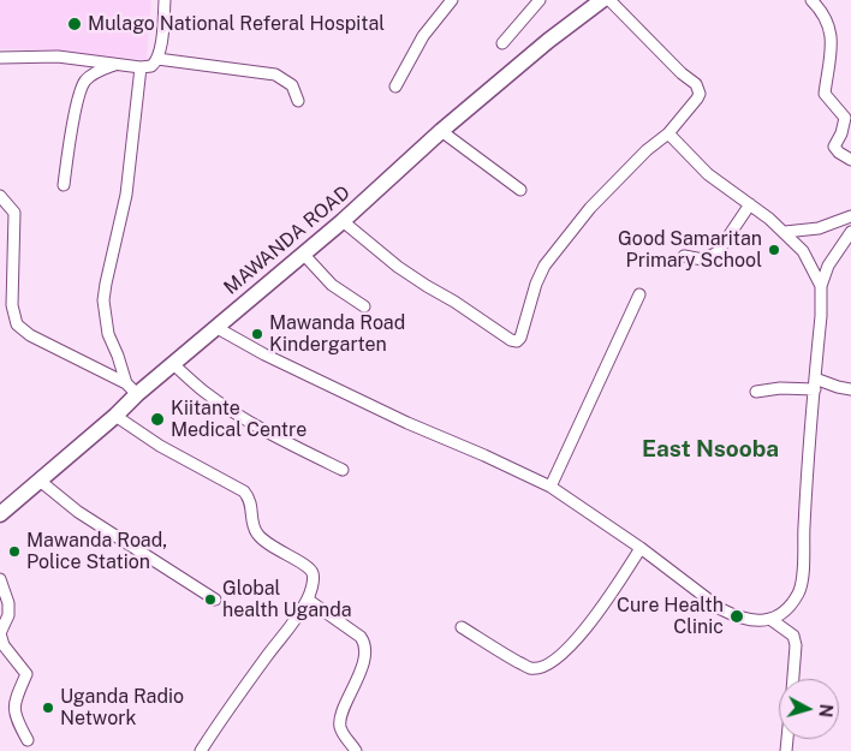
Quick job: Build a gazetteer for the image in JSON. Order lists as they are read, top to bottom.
{
  "streets": {
    "street": ["MAWANDA ROAD"]
  },
  "districts": ["East Nsooba"],
  "places": [
    "Mulago National Referal Hospital",
    "Good Samaritan Primary School",
    "Mawanda Road Kindergarten",
    "Kiitante Medical Centre",
    "Mawanda Road, Police Station",
    "Global health Uganda",
    "Cure Health Clinic",
    "Uganda Radio Network"
  ],
  "north": "right"
}
